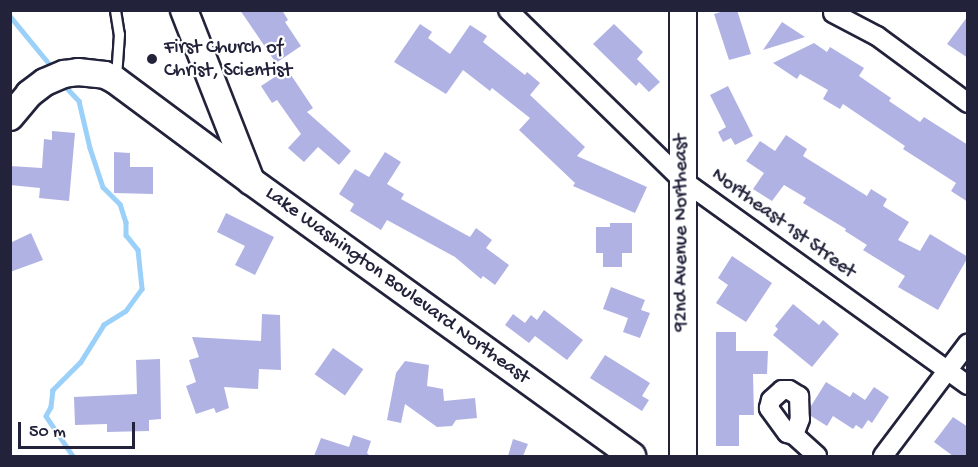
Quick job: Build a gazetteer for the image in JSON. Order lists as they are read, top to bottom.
{
  "streets": {
    "main road": ["92nd Avenue Northeast", "Lake Washington Boulevard Northeast"],
    "street": ["Northeast 1st Street"]
  },
  "crossings": [
    ["Northeast 1st Street", "92nd Avenue Northeast"]
  ],
  "places": ["First Church of Christ, Scientist"],
  "scale_bar": "50 m"
}
